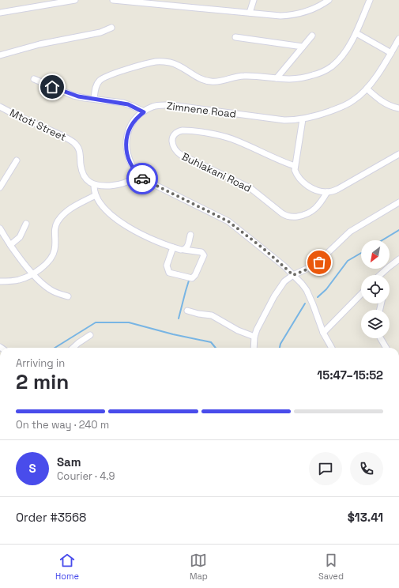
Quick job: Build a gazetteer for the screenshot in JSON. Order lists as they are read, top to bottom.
{
  "streets": {
    "street": ["Zimnene Road", "Mtoti Street", "Buhlakani Road"]
  },
  "north": "bottom left",
  "page": {
    "heading": ["2 min", "Arriving in", "15:47–15:52"],
    "panel": [
      "Sam",
      "Courier · 4.9",
      "Order #3568",
      "$13.41"
    ],
    "bar": "On the way · 240 m",
    "round": "S",
    "tabs": ["Home", "Map", "Saved"]
  }
}
